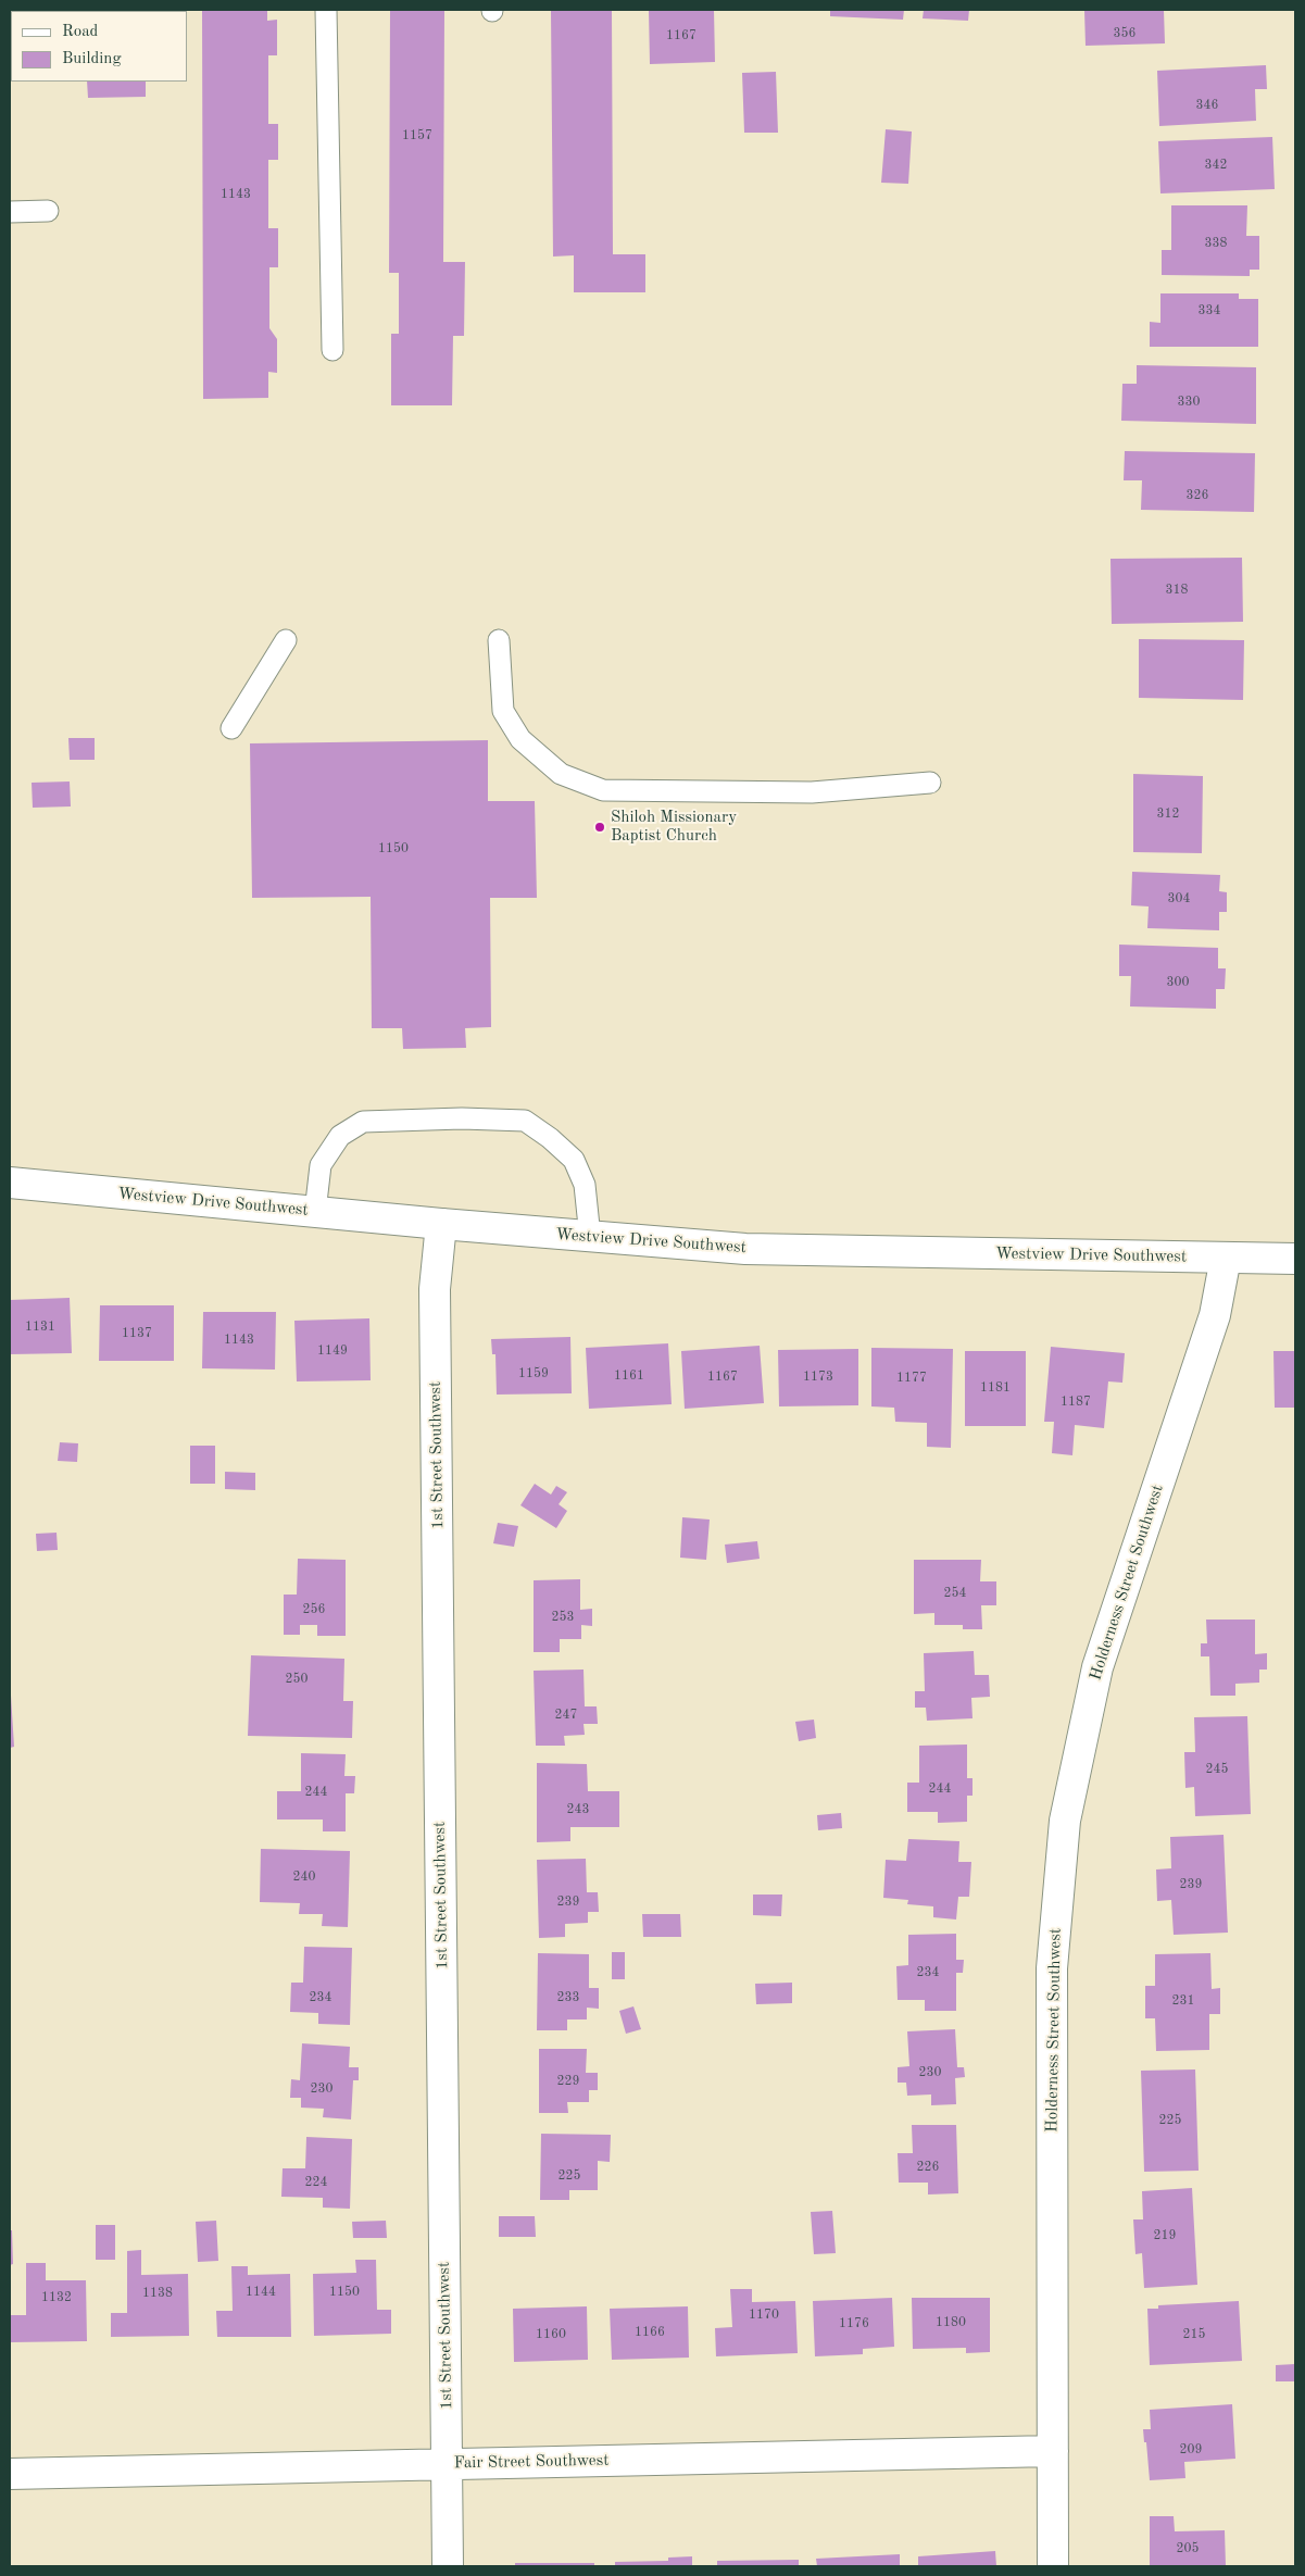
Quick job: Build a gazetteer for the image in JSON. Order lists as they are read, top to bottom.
{
  "streets": {
    "street": [
      "Westview Drive Southwest",
      "1st Street Southwest",
      "Holderness Street Southwest",
      "Fair Street Southwest"
    ]
  },
  "crossings": [
    ["Westview Drive Southwest", "1st Street Southwest"],
    ["Westview Drive Southwest", "Holderness Street Southwest"],
    ["1st Street Southwest", "Fair Street Southwest"],
    ["Holderness Street Southwest", "Fair Street Southwest"]
  ],
  "places": ["Shiloh Missionary Baptist Church"],
  "house_numbers": [
    "356",
    "1167",
    "346",
    "1157",
    "342",
    "1143",
    "338",
    "334",
    "330",
    "326",
    "318",
    "312",
    "1150",
    "304",
    "300",
    "1131",
    "1137",
    "1143",
    "1149",
    "1159",
    "1161",
    "1167",
    "1173",
    "1177",
    "1181",
    "1187",
    "254",
    "256",
    "253",
    "250",
    "247",
    "245",
    "244",
    "244",
    "243",
    "240",
    "239",
    "239",
    "234",
    "234",
    "233",
    "231",
    "230",
    "229",
    "230",
    "225",
    "226",
    "225",
    "224",
    "219",
    "1144",
    "1150",
    "1138",
    "1132",
    "1170",
    "1180",
    "1176",
    "1166",
    "1160",
    "215",
    "209",
    "205"
  ],
  "legend": ["Road", "Building"]
}
